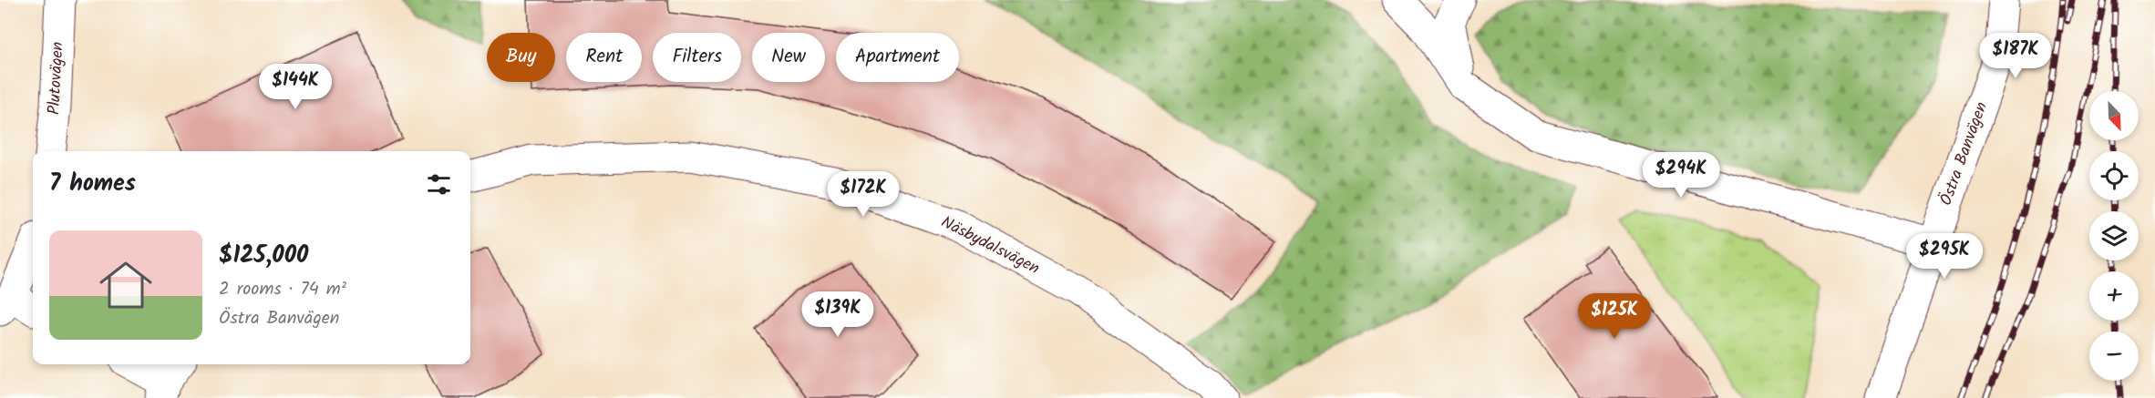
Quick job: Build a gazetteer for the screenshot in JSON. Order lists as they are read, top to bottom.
{
  "streets": {
    "street": ["Plutovägen", "Östra Banvägen", "Näsbydalsvägen"]
  },
  "north": "bottom right",
  "page": {
    "price": [
      "$187K",
      "$144K",
      "$294K",
      "$172K",
      "$295K",
      "$139K",
      "$125K"
    ],
    "chip": [
      "Buy",
      "Rent",
      "Filters",
      "New",
      "Apartment"
    ],
    "map_buttons": ["+", "−"],
    "heading": "7 homes",
    "list": [
      {
        "name": "$125,000",
        "note": "2 rooms · 74 m² · Östra Banvägen"
      }
    ]
  }
}
